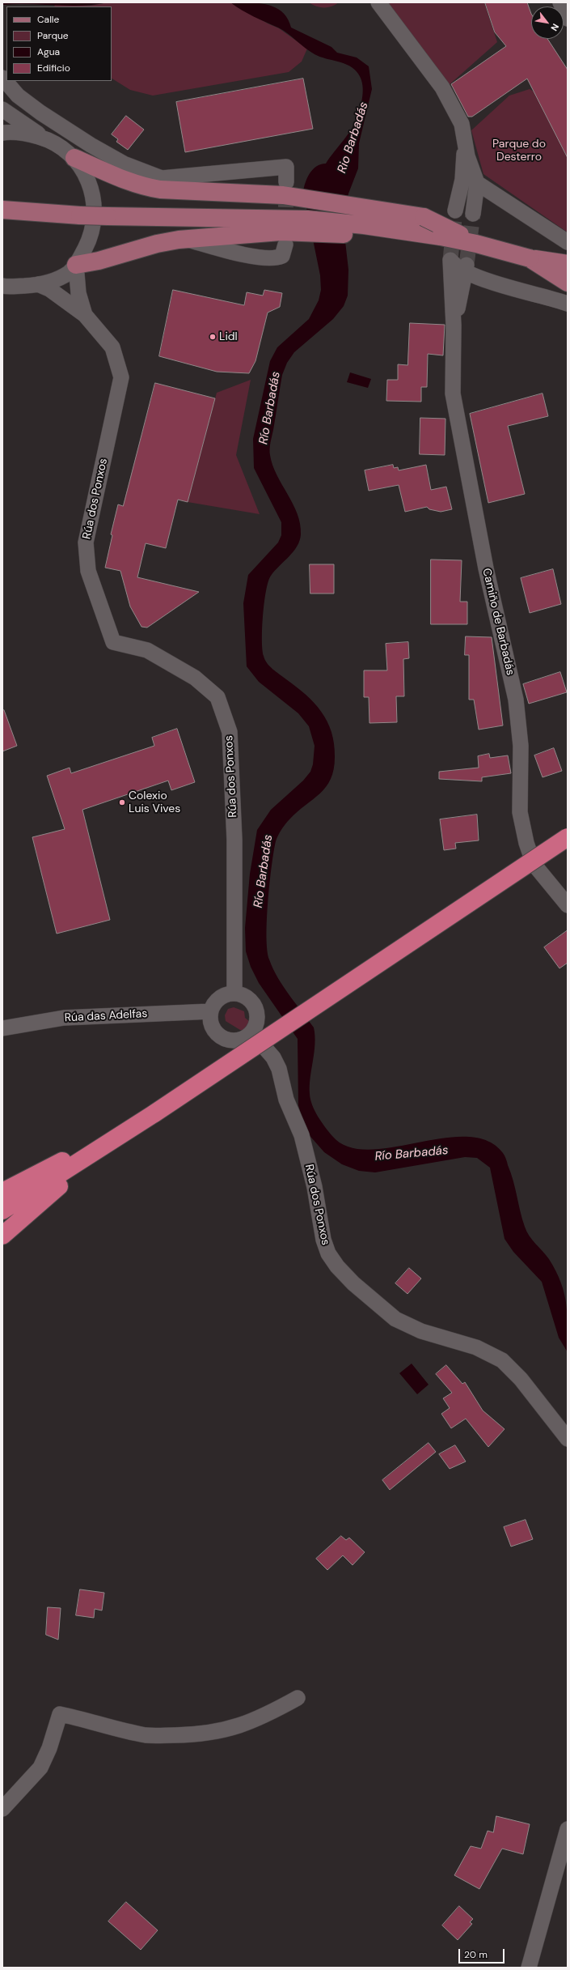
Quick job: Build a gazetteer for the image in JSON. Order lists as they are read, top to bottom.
{
  "streets": {
    "street": ["Rúa dos Ponxos", "Camiño de Barbadás", "Rúa das Adelfas"]
  },
  "crossings": [
    ["Rúa dos Ponxos", "Rúa das Adelfas"]
  ],
  "water": ["Rio Barbadás", "Río Barbadás"],
  "parks": ["Parque do Desterro"],
  "places": ["Lidl", "Colexio Luis Vives"],
  "legend": [
    "Calle",
    "Parque",
    "Agua",
    "Edificio"
  ],
  "scale_bar": "20 m",
  "north": "bottom right"
}
